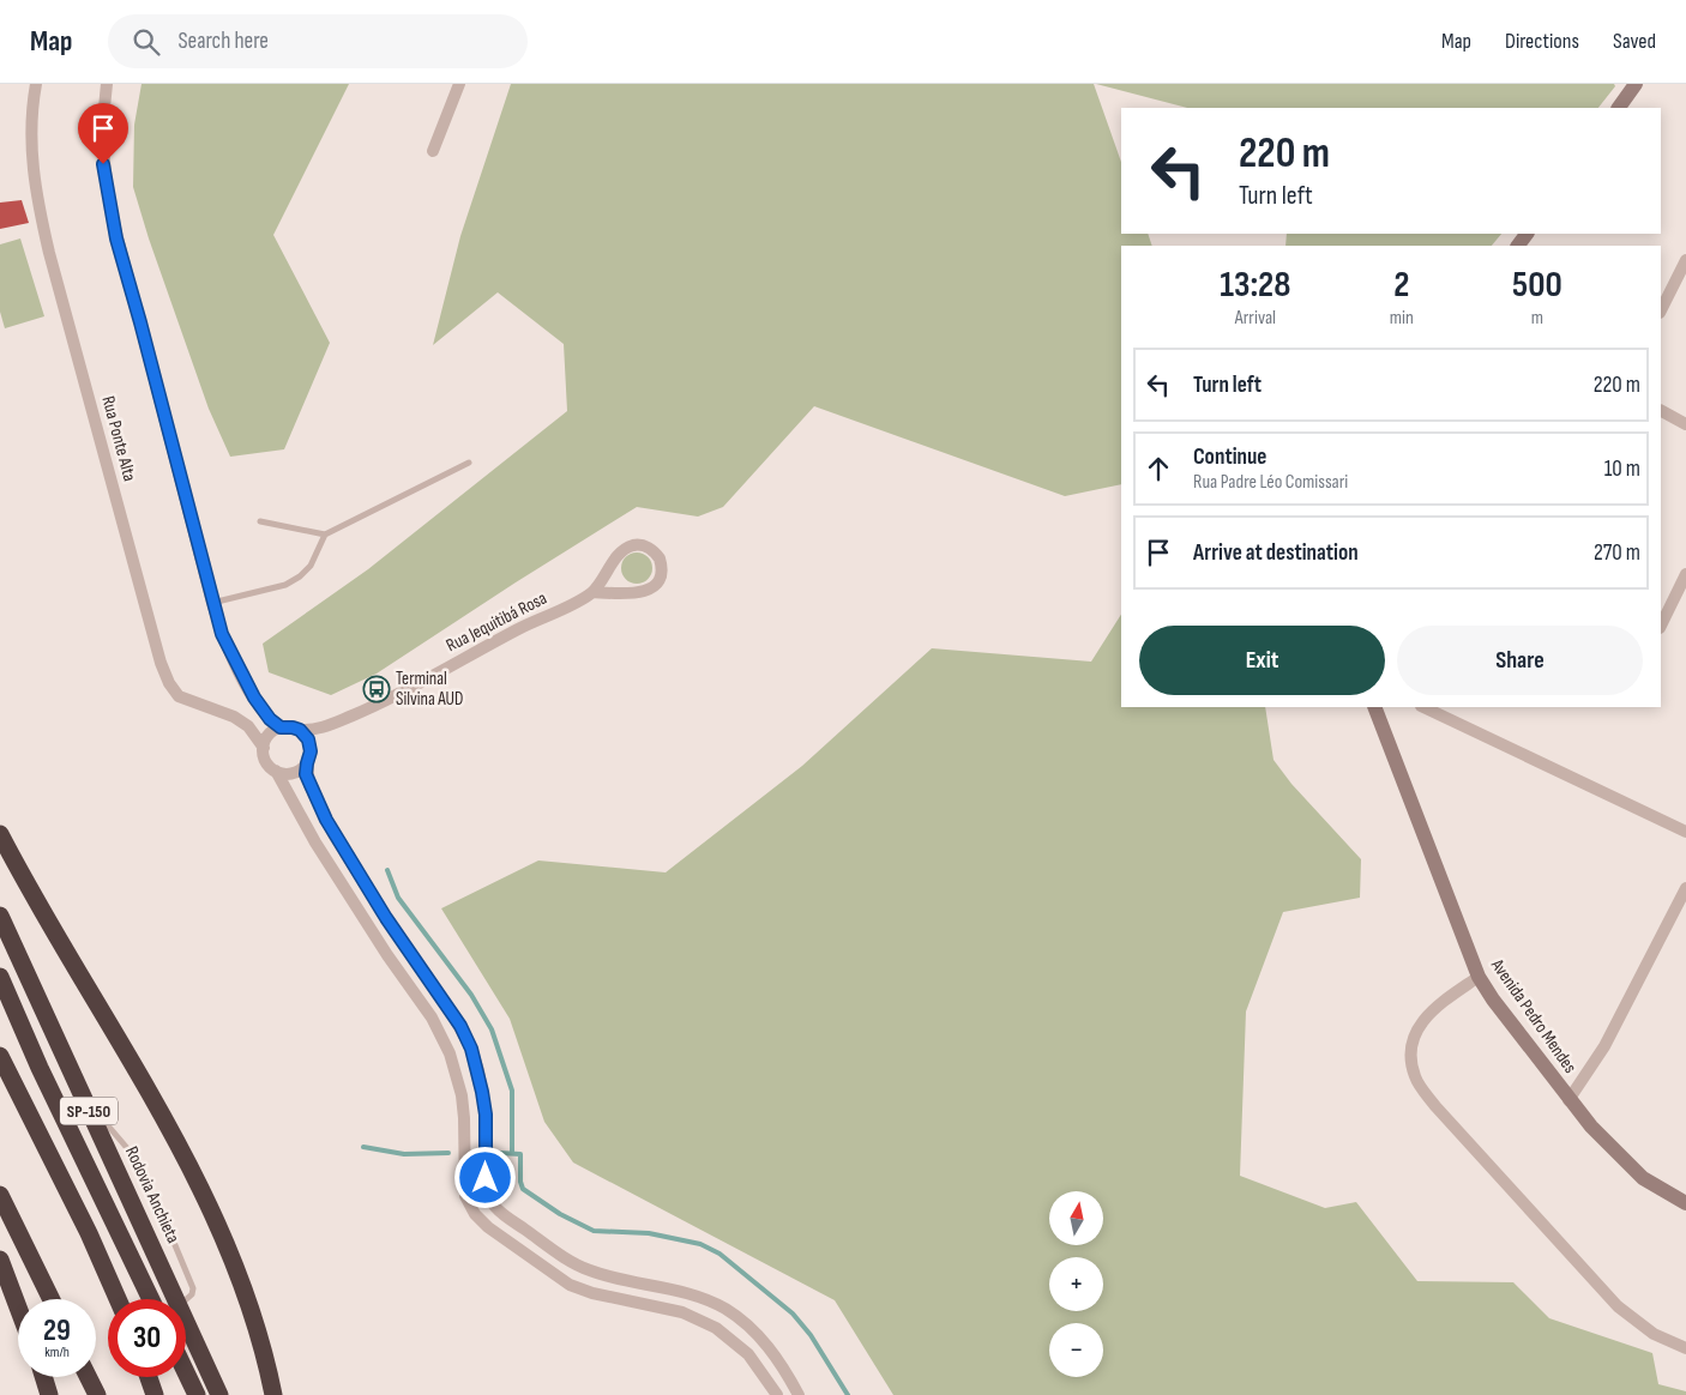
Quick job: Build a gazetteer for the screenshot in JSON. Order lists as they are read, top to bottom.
{
  "streets": {
    "highway": ["SP-150", "Rodovia Anchieta"],
    "street": ["Rua Ponte Alta", "Rua Jequitibá Rosa", "Avenida Pedro Mendes"]
  },
  "crossings": [
    ["Rua Ponte Alta", "Rua Jequitibá Rosa"]
  ],
  "places": {
    "bus stop": ["Terminal Silvina AUD"]
  },
  "north": "top",
  "page": {
    "header": "Map",
    "search": "Search here",
    "nav": ["Map", "Directions", "Saved"],
    "turn": ["220 m", "Turn left"],
    "eta": [
      "13:28",
      "Arrival",
      "2",
      "min",
      "500",
      "m"
    ],
    "list": [
      {
        "name": "Turn left",
        "value": "220 m"
      },
      {
        "name": "Continue",
        "note": "Rua Padre Léo Comissari",
        "value": "10 m"
      },
      {
        "name": "Arrive at destination",
        "value": "270 m"
      }
    ],
    "buttons": ["Exit", "Share"],
    "map_buttons": ["+", "−"],
    "speed": "29 km/h",
    "limit": "30"
  }
}
